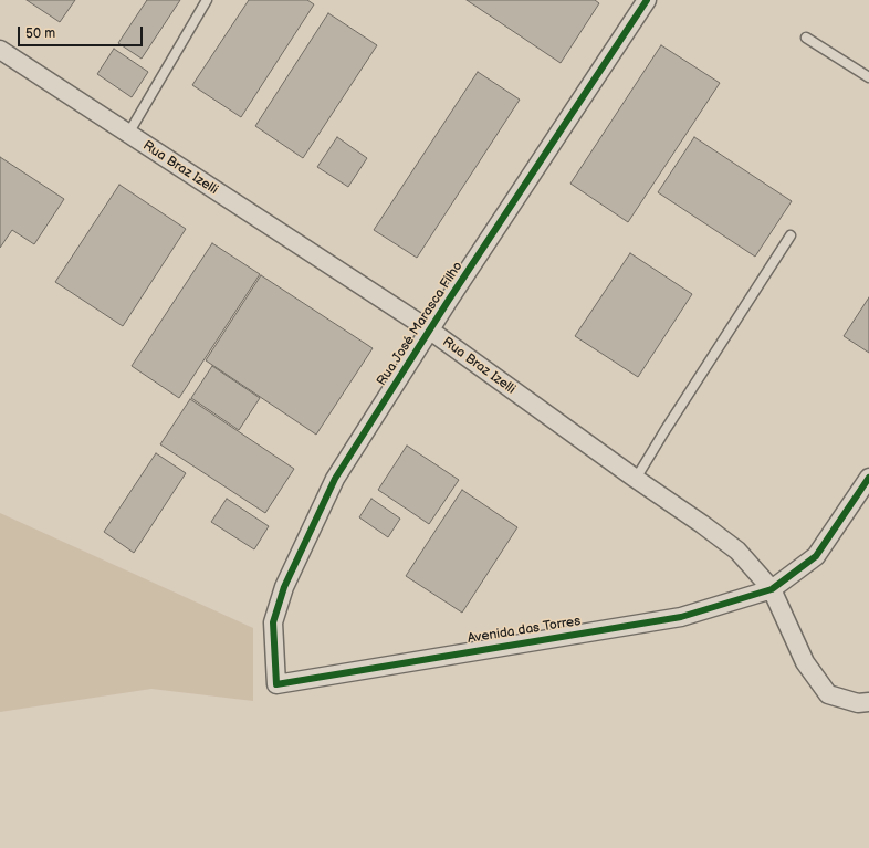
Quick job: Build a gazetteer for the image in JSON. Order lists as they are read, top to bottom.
{
  "streets": {
    "street": ["Rua Braz Izelli", "Rua José Marasca Filho", "Avenida das Torres"]
  },
  "crossings": [
    ["Rua Braz Izelli", "Rua José Marasca Filho"],
    ["Rua Braz Izelli", "Avenida das Torres"],
    ["Rua José Marasca Filho", "Avenida das Torres"]
  ],
  "scale_bar": "50 m"
}
